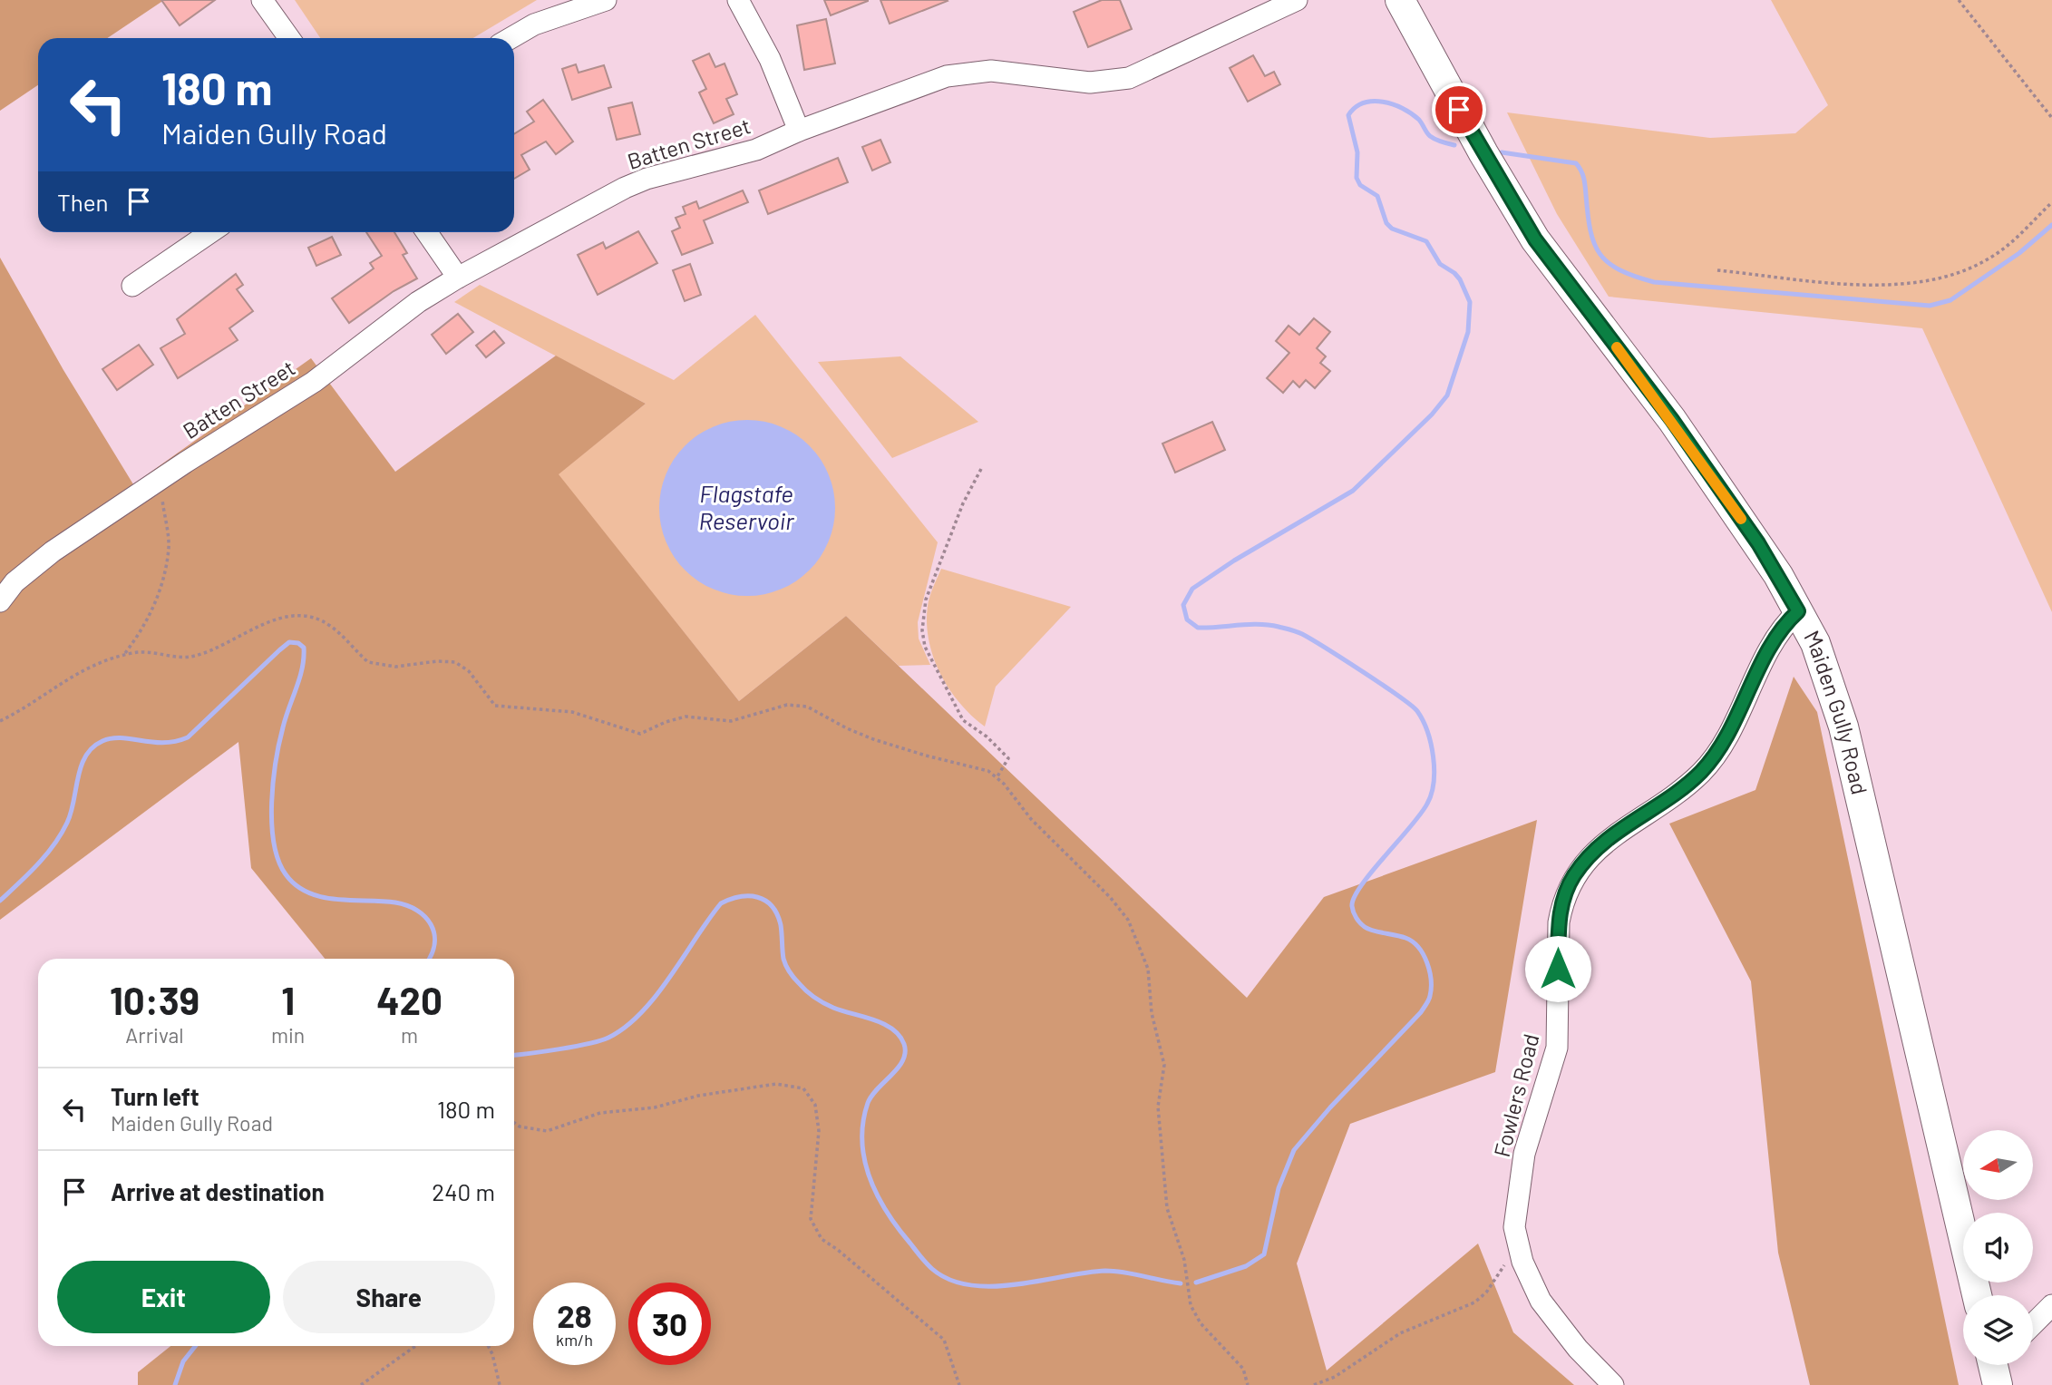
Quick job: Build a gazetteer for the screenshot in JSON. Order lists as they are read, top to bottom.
{
  "streets": {
    "street": ["Batten Street", "Maiden Gully Road", "Fowlers Road"]
  },
  "crossings": [
    ["Maiden Gully Road", "Fowlers Road"]
  ],
  "water": ["Flagstafe Reservoir"],
  "north": "left",
  "page": {
    "turn": ["180 m", "Maiden Gully Road"],
    "then": "Then",
    "eta": [
      "10:39",
      "Arrival",
      "1",
      "min",
      "420",
      "m"
    ],
    "list": [
      {
        "name": "Turn left",
        "note": "Maiden Gully Road",
        "value": "180 m"
      },
      {
        "name": "Arrive at destination",
        "value": "240 m"
      }
    ],
    "buttons": ["Exit", "Share"],
    "speed": "28 km/h",
    "limit": "30"
  }
}
